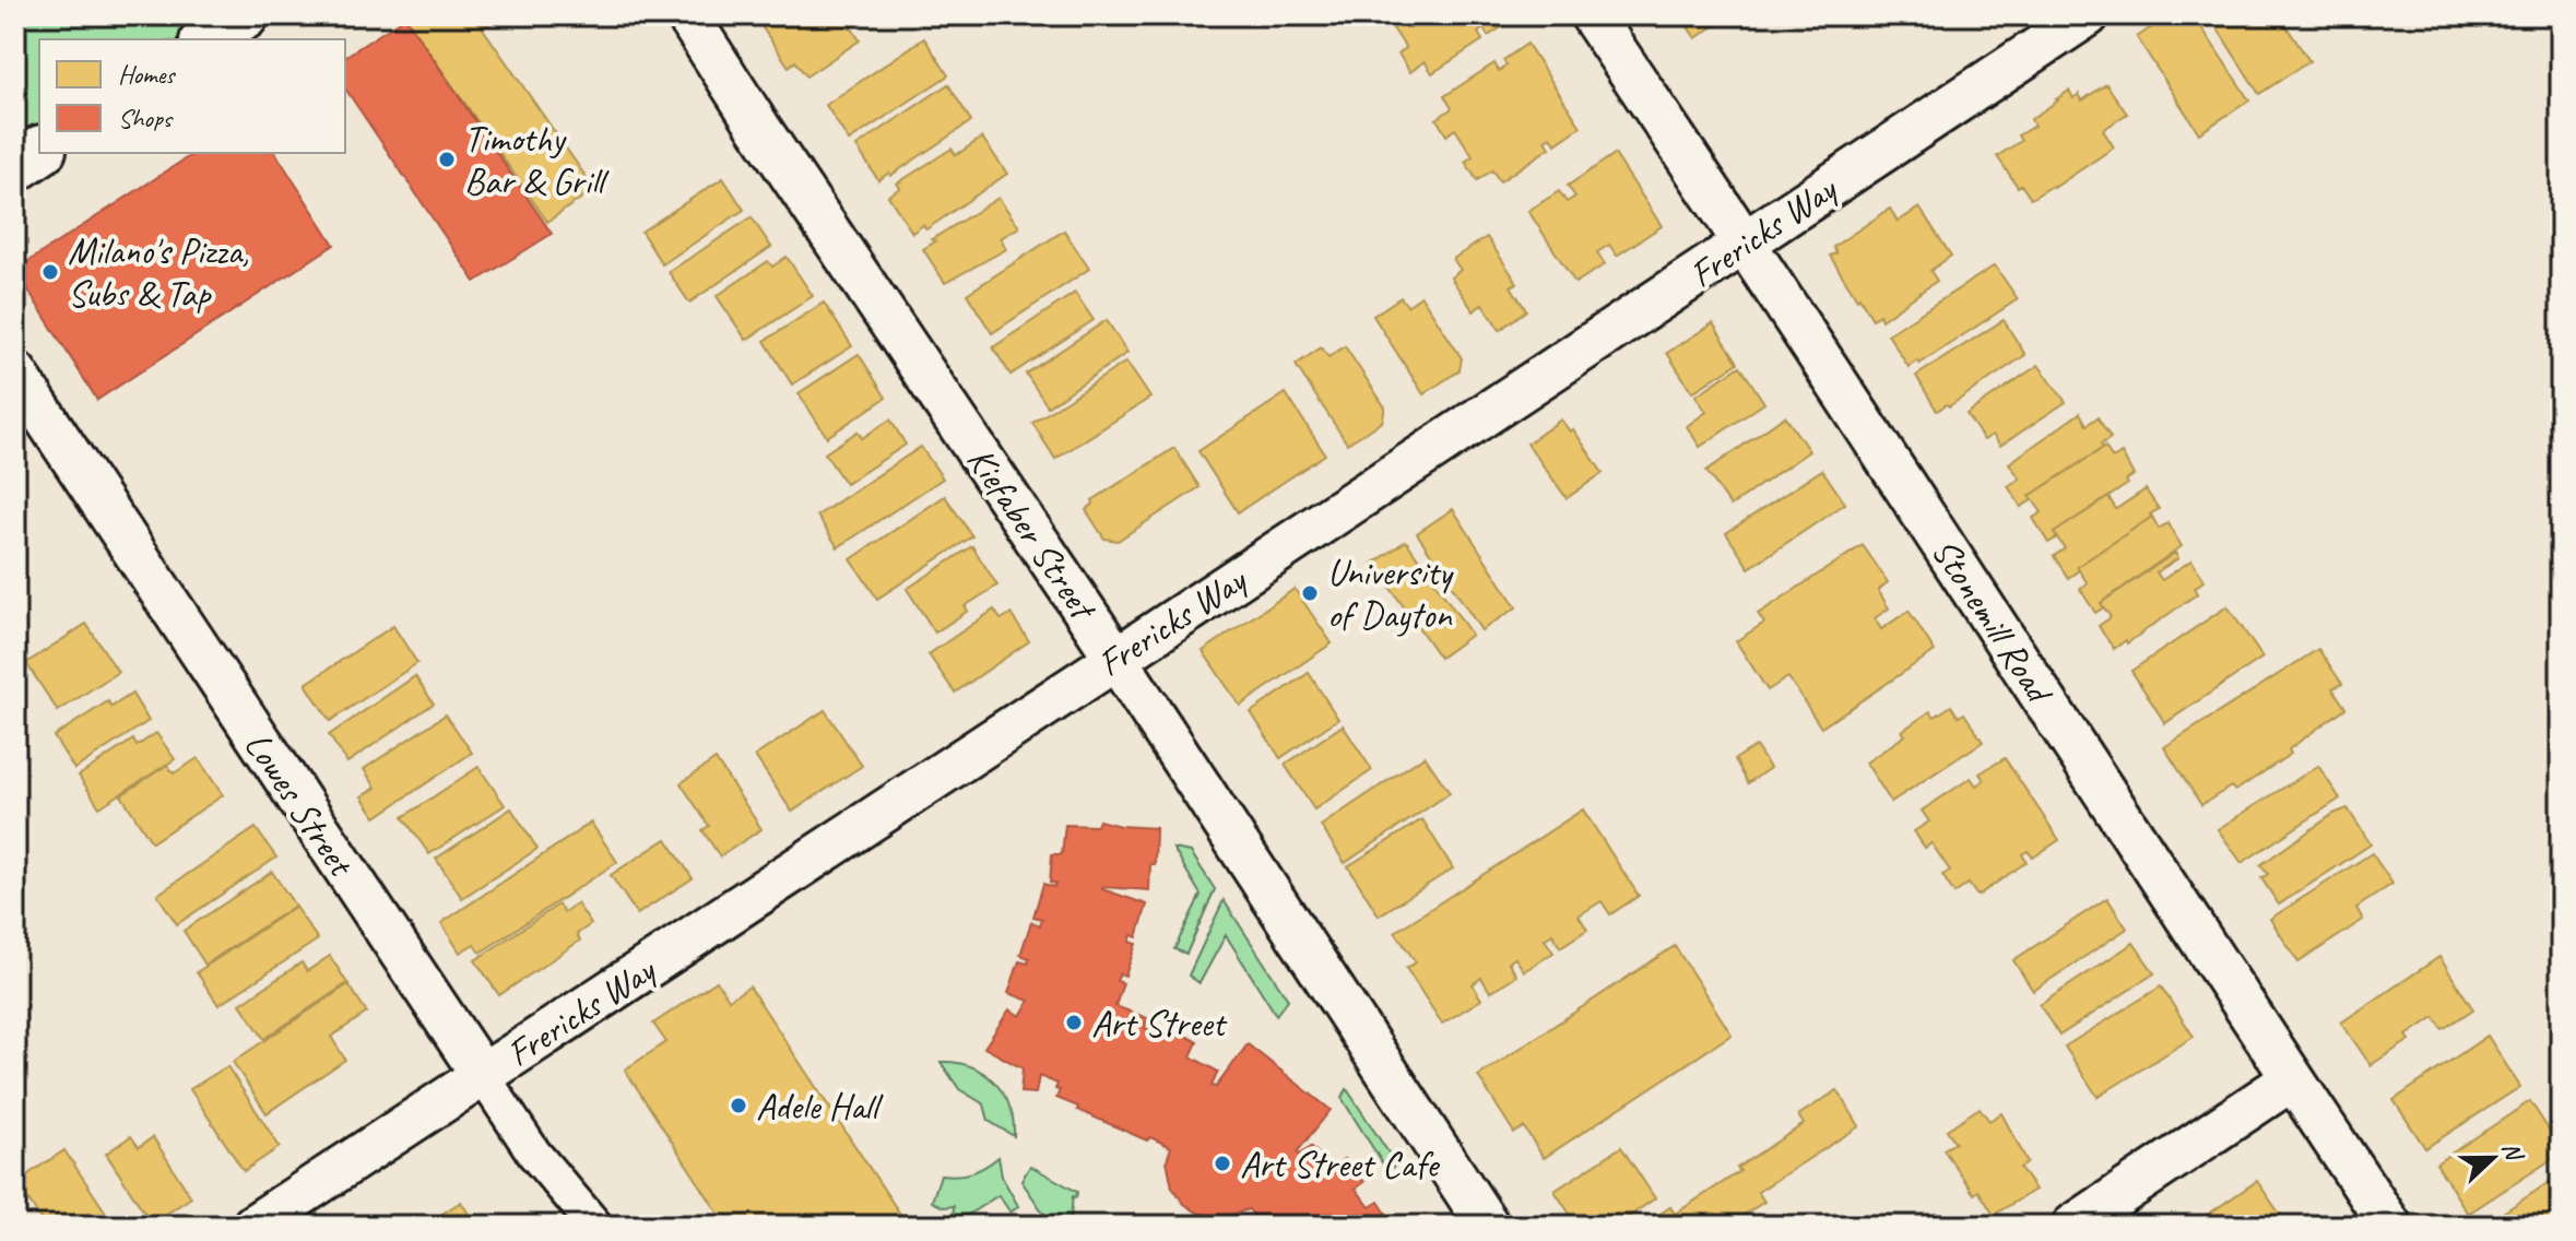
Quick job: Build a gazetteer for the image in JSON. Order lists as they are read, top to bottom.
{
  "streets": {
    "street": [
      "Frericks Way",
      "Kiefaber Street",
      "Stonemill Road",
      "Lowes Street"
    ]
  },
  "crossings": [
    ["Frericks Way", "Kiefaber Street"],
    ["Frericks Way", "Stonemill Road"],
    ["Frericks Way", "Lowes Street"]
  ],
  "places": [
    "Timothy Bar & Grill",
    "Milano's Pizza, Subs & Tap",
    "University of Dayton",
    "Art Street",
    "Adele Hall",
    "Art Street Cafe"
  ],
  "legend": ["Homes", "Shops"],
  "north": "right"
}
